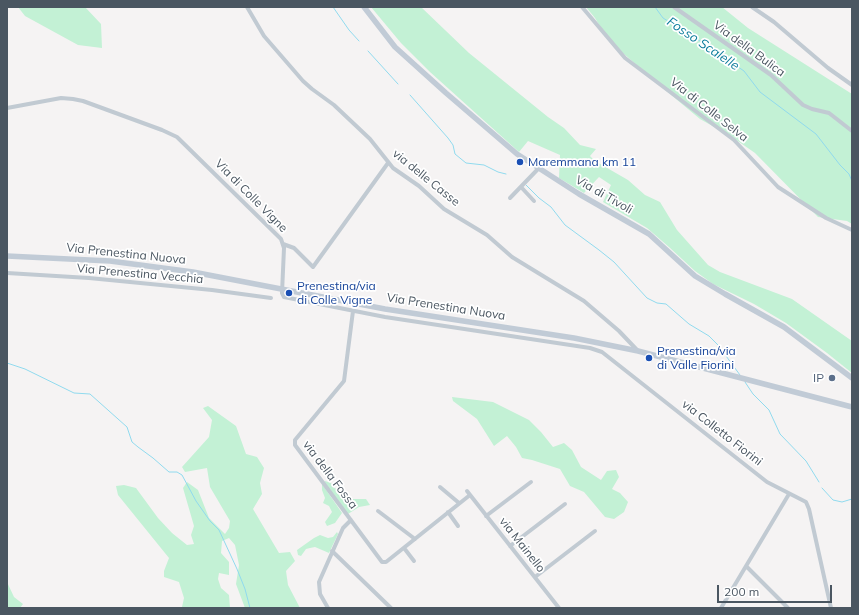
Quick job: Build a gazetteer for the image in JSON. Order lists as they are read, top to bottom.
{
  "streets": {
    "main road": ["Via di Tivoli", "Via Prenestina Nuova"],
    "street": [
      "Via della Bulica",
      "Via di Colle Selva",
      "via delle Casse",
      "Via di Colle Vigne",
      "Via Prenestina Vecchia",
      "via Colletto Fiorini",
      "via della Fossa",
      "via Mainello"
    ]
  },
  "crossings": [
    ["via delle Casse", "Via Prenestina Nuova"],
    ["Via di Colle Vigne", "Via Prenestina Nuova"],
    ["via Colletto Fiorini", "via della Fossa"],
    ["via della Fossa", "via Mainello"]
  ],
  "water": ["Fosso Scalelle"],
  "places": [
    "Maremmana km 11",
    "Prenestina/via di Colle Vigne",
    "Prenestina/via di Valle Fiorini",
    "IP"
  ],
  "scale_bar": "200 m"
}
